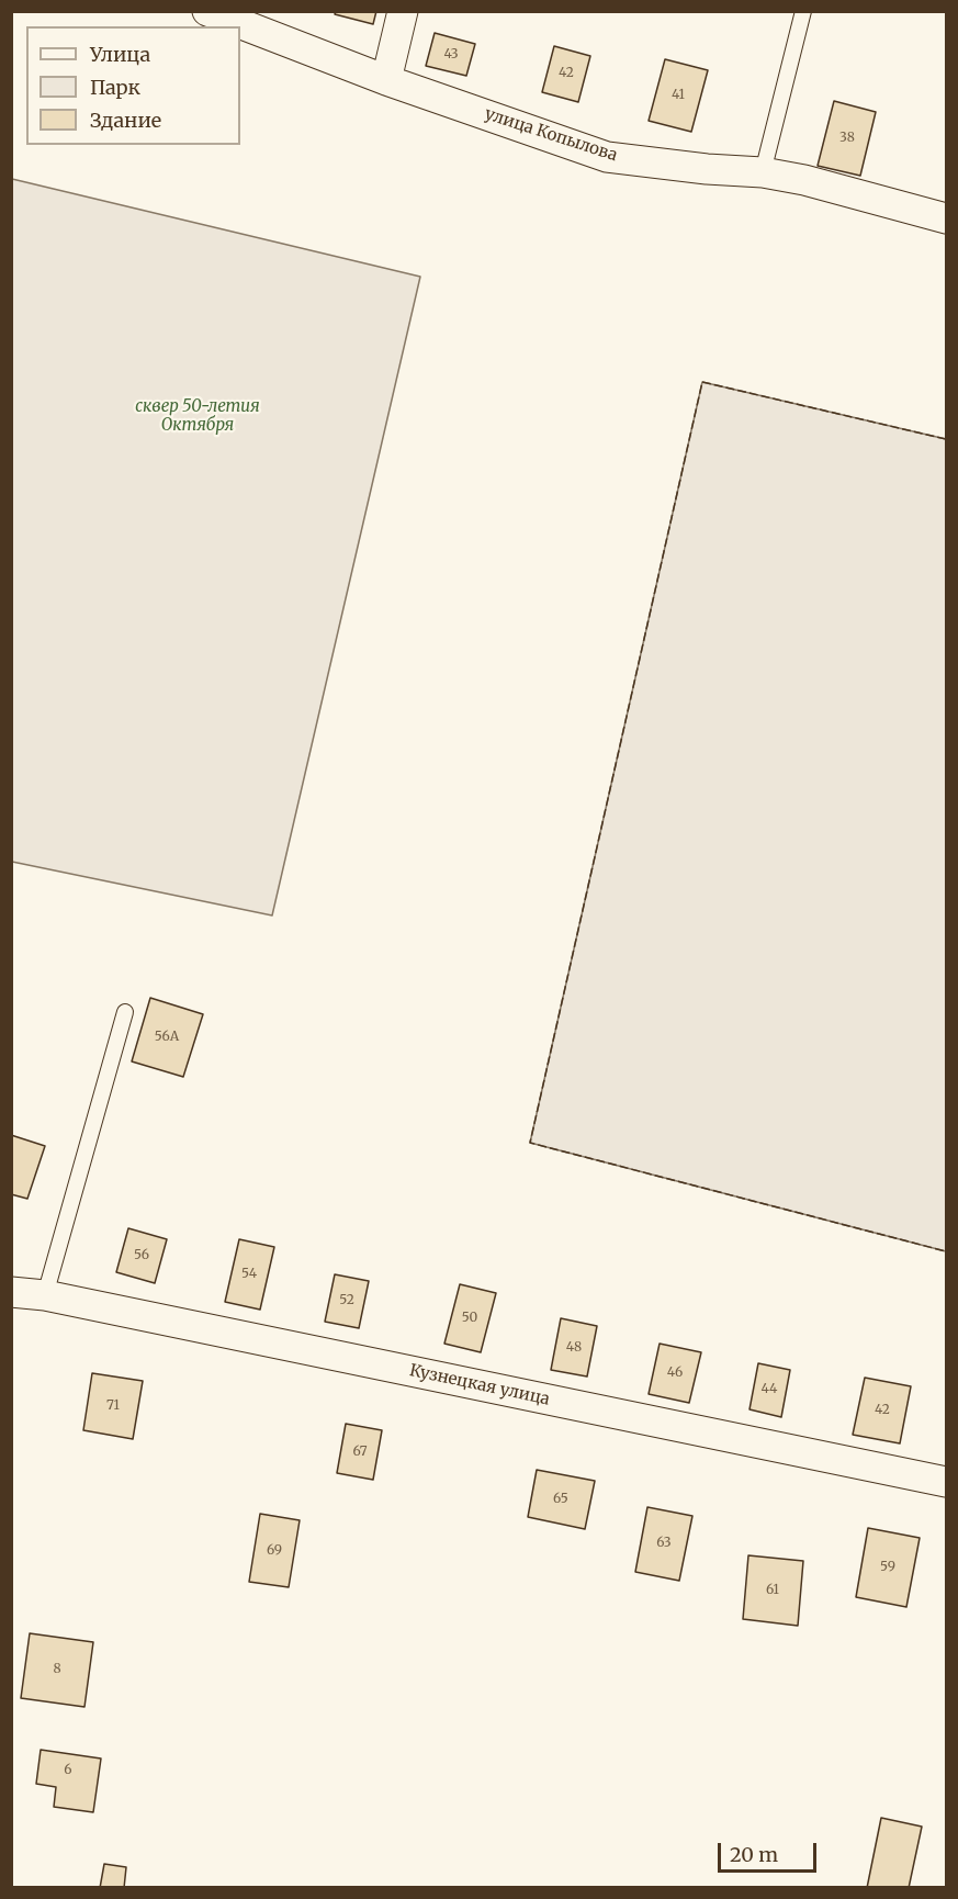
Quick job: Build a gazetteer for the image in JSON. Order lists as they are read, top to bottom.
{
  "streets": {
    "street": ["улица Копылова", "Кузнецкая улица"]
  },
  "parks": ["сквер 50-летия Октября"],
  "house_numbers": [
    "43",
    "42",
    "41",
    "38",
    "56А",
    "56",
    "54",
    "52",
    "50",
    "48",
    "46",
    "44",
    "71",
    "42",
    "67",
    "65",
    "63",
    "69",
    "59",
    "61",
    "8",
    "6"
  ],
  "legend": ["Улица", "Парк", "Здание"],
  "scale_bar": "20 m"
}
